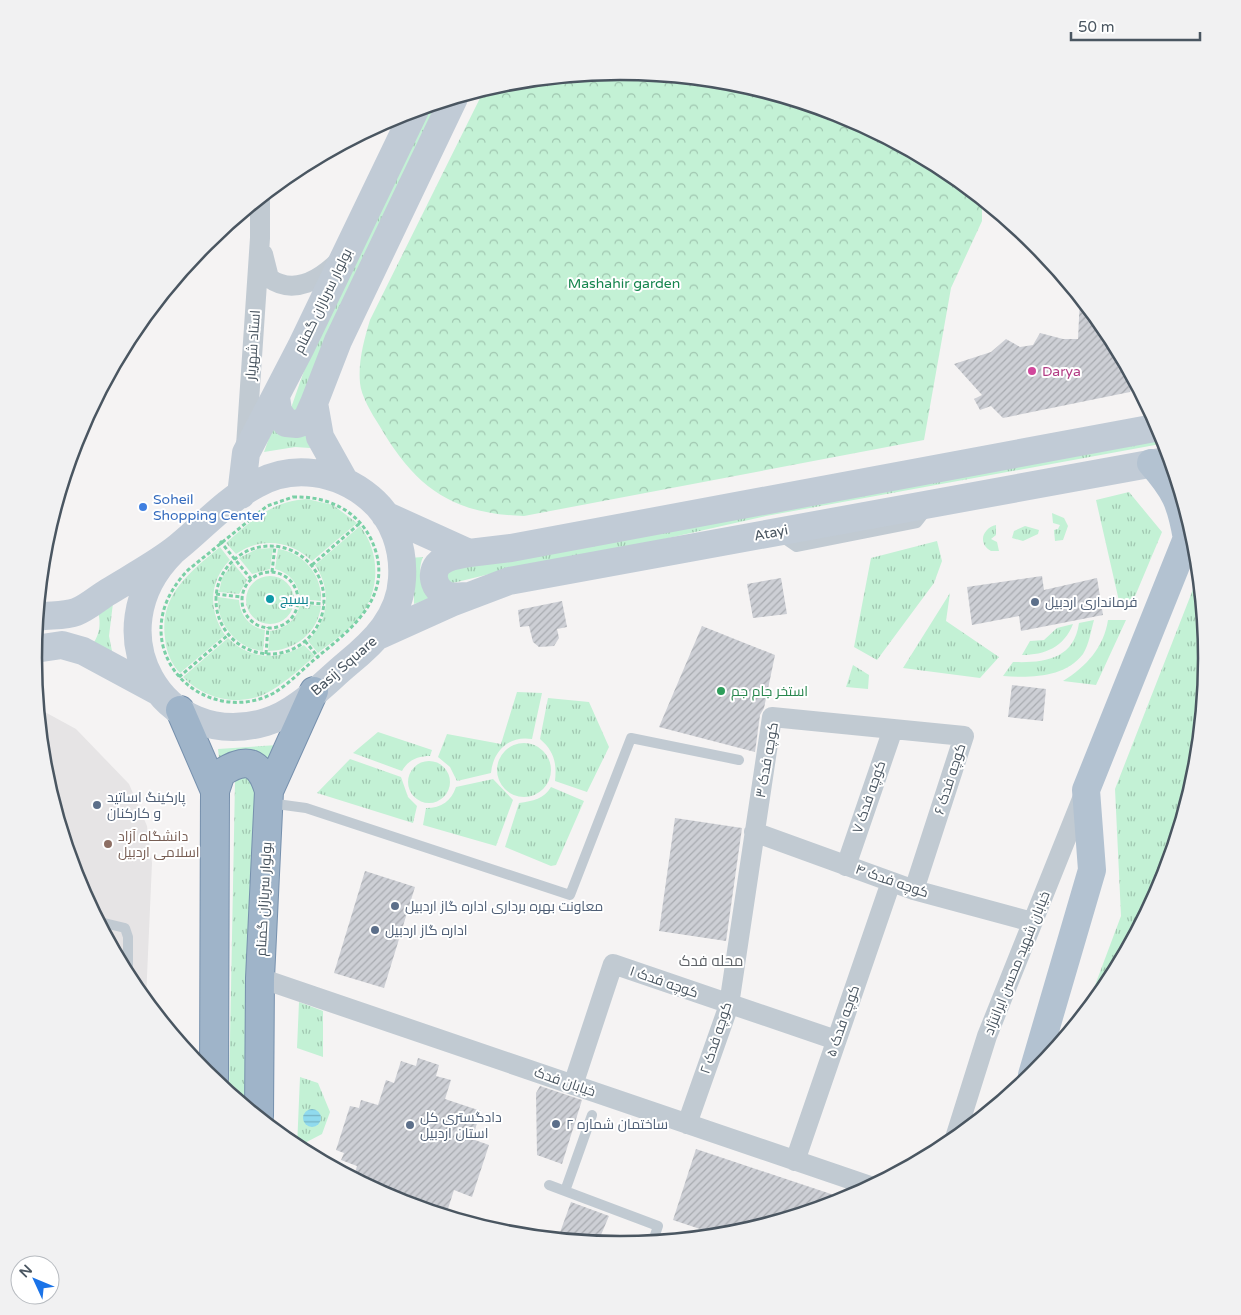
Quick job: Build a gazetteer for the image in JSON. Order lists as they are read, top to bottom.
{
  "streets": {
    "highway": ["بولوار سربازان گمنام"],
    "main road": ["Atayi", "Basij Square", "خیابان شهید محسن ایراننژاد"],
    "street": [
      "استاد شهریار",
      "کوچه فدک ۳",
      "کوچه فدک ۶",
      "کوچه فدک ۷",
      "کوچه فدک ۴",
      "کوچه فدک ۱",
      "کوچه فدک ۵",
      "کوچه فدک ۲",
      "خیابان فدک"
    ]
  },
  "crossings": [
    ["بولوار سربازان گمنام", "استاد شهریار"],
    ["بولوار سربازان گمنام", "Basij Square"],
    ["بولوار سربازان گمنام", "خیابان فدک"],
    ["Atayi", "Basij Square"],
    ["Atayi", "خیابان شهید محسن ایراننژاد"],
    ["کوچه فدک ۳", "کوچه فدک ۶"],
    ["کوچه فدک ۳", "کوچه فدک ۷"],
    ["کوچه فدک ۳", "کوچه فدک ۴"],
    ["کوچه فدک ۳", "کوچه فدک ۲"],
    ["کوچه فدک ۶", "کوچه فدک ۷"],
    ["کوچه فدک ۶", "کوچه فدک ۴"],
    ["کوچه فدک ۷", "کوچه فدک ۴"],
    ["کوچه فدک ۴", "خیابان شهید محسن ایراننژاد"],
    ["کوچه فدک ۴", "کوچه فدک ۵"],
    ["کوچه فدک ۴", "کوچه فدک ۲"],
    ["کوچه فدک ۱", "کوچه فدک ۵"],
    ["کوچه فدک ۱", "کوچه فدک ۲"],
    ["کوچه فدک ۱", "خیابان فدک"],
    ["کوچه فدک ۵", "خیابان فدک"],
    ["کوچه فدک ۲", "خیابان فدک"]
  ],
  "districts": ["محله فدک"],
  "parks": ["Mashahir garden"],
  "places": [
    "Darya",
    "Soheil Shopping Center",
    "بسیج",
    "فرمانداری اردبیل",
    "استخر جام جم",
    "پارکینگ اساتید و کارکنان",
    "دانشگاه آزاد اسلامی اردبیل",
    "معاونت بهره برداری اداره گاز اردبیل",
    "اداره گاز اردبیل",
    "ساختمان شماره ۲",
    "دادگستری کل استان اردبیل"
  ],
  "scale_bar": "50 m",
  "north": "top left"
}
